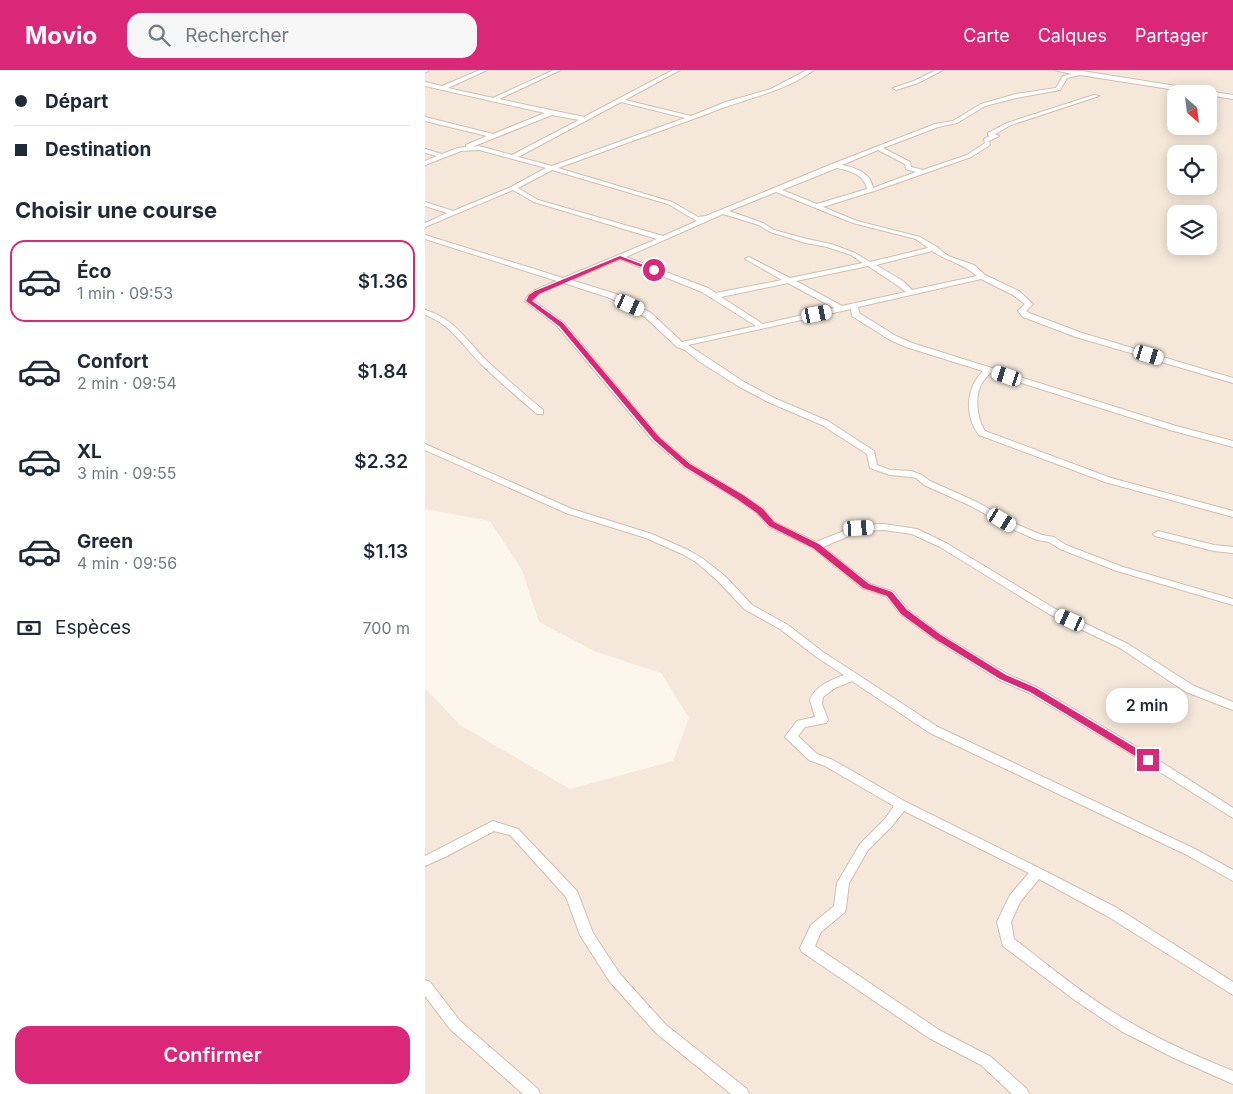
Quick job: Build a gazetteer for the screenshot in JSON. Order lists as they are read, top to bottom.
{
  "north": "bottom right",
  "page": {
    "header": "Movio",
    "search": "Rechercher",
    "nav": ["Carte", "Calques", "Partager"],
    "banner": ["Départ", "Destination"],
    "heading": "Choisir une course",
    "list": [
      {
        "name": "Éco",
        "note": "1 min · 09:53",
        "value": "$1.36"
      },
      {
        "name": "Confort",
        "note": "2 min · 09:54",
        "value": "$1.84"
      },
      {
        "name": "XL",
        "note": "3 min · 09:55",
        "value": "$2.32"
      },
      {
        "name": "Green",
        "note": "4 min · 09:56",
        "value": "$1.13"
      }
    ],
    "pay": ["Espèces", "700 m"],
    "bubble": "2 min",
    "buttons": "Confirmer"
  }
}
